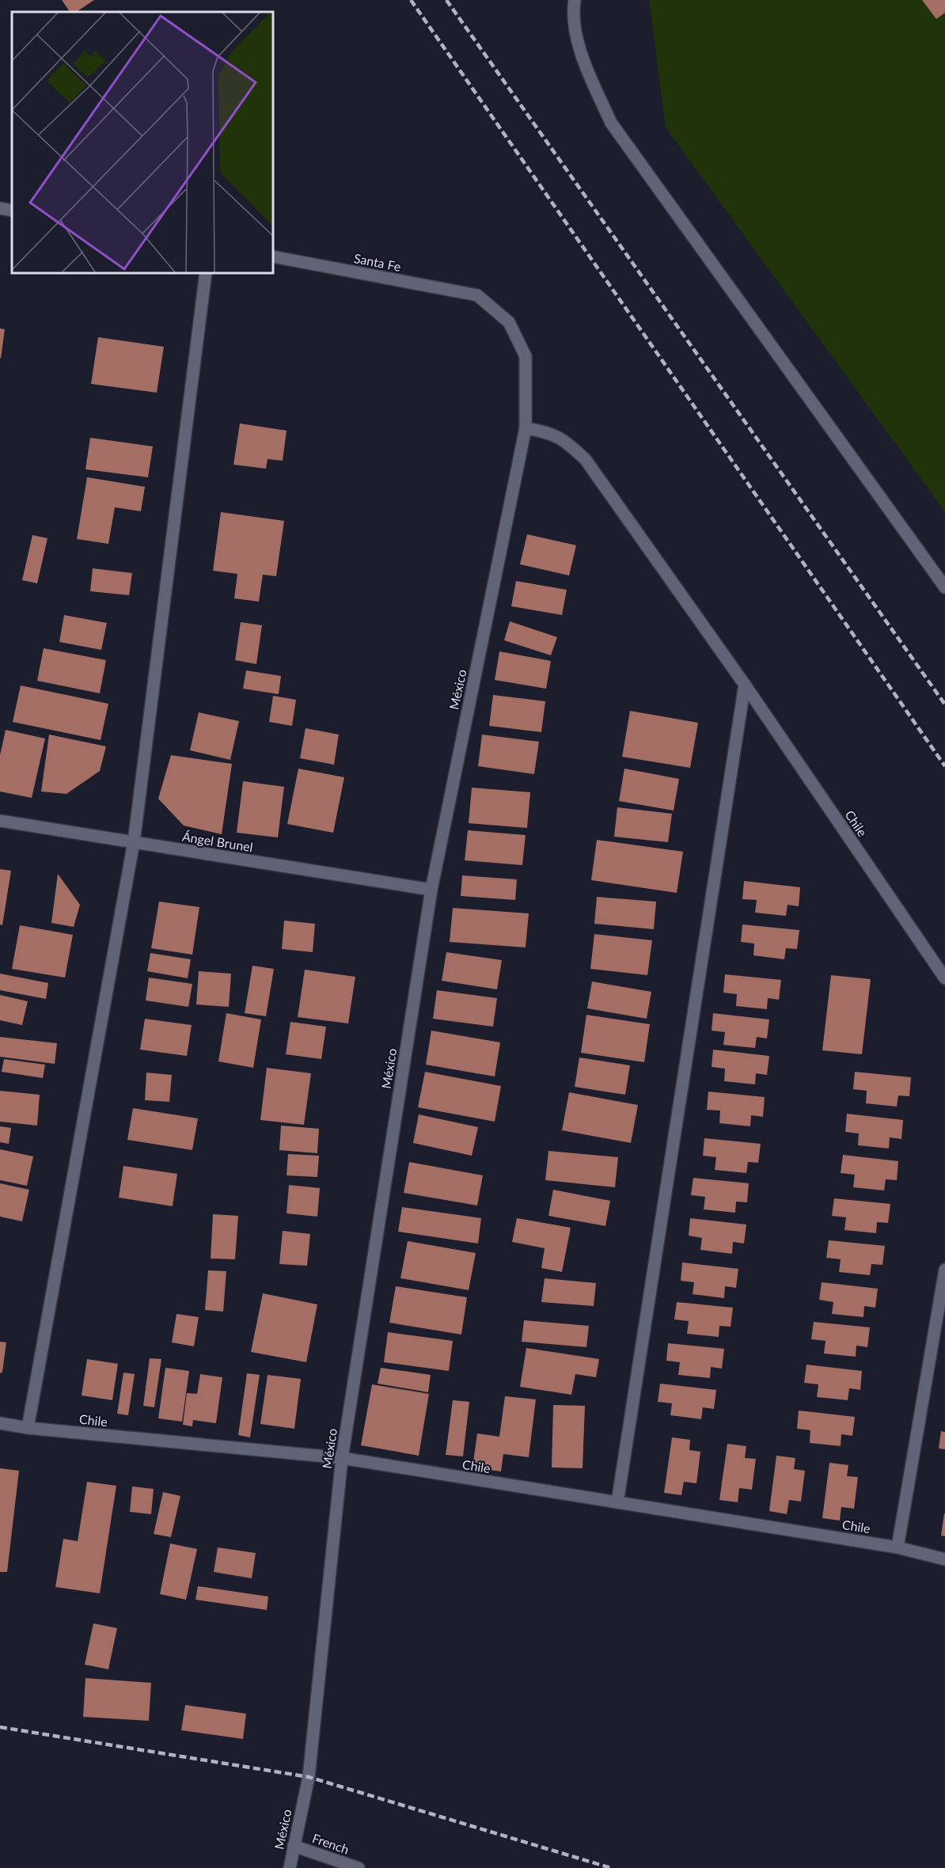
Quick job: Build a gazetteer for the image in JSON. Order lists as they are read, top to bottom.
{
  "streets": {
    "street": [
      "Santa Fe",
      "México",
      "Chile",
      "Ángel Brunel",
      "French"
    ]
  },
  "crossings": [
    ["Santa Fe", "México"],
    ["México", "Chile"],
    ["México", "Ángel Brunel"],
    ["México", "French"]
  ]
}
